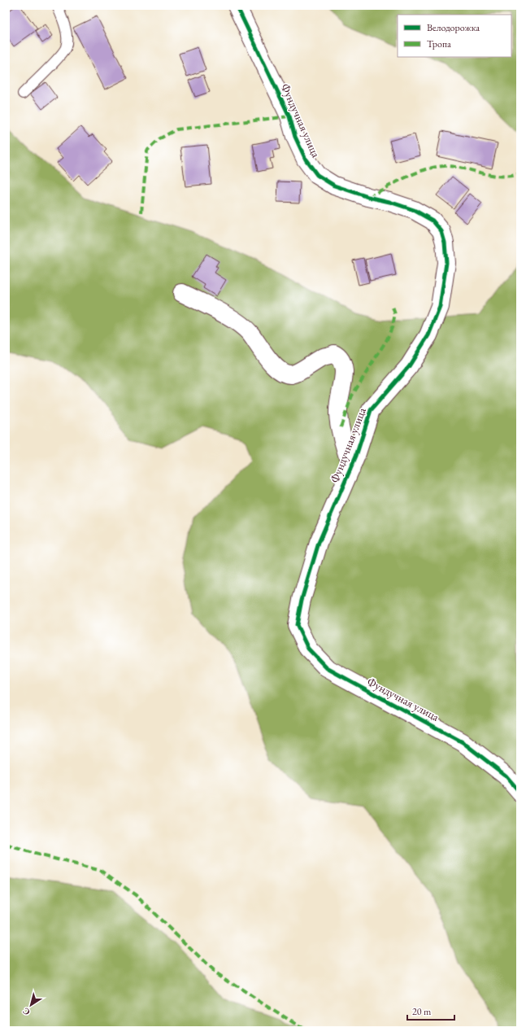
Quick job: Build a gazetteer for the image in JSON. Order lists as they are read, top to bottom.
{
  "streets": {
    "street": ["Фундучная улица"]
  },
  "legend": ["Велодорожка", "Тропа"],
  "scale_bar": "20 m",
  "north": "bottom left"
}
